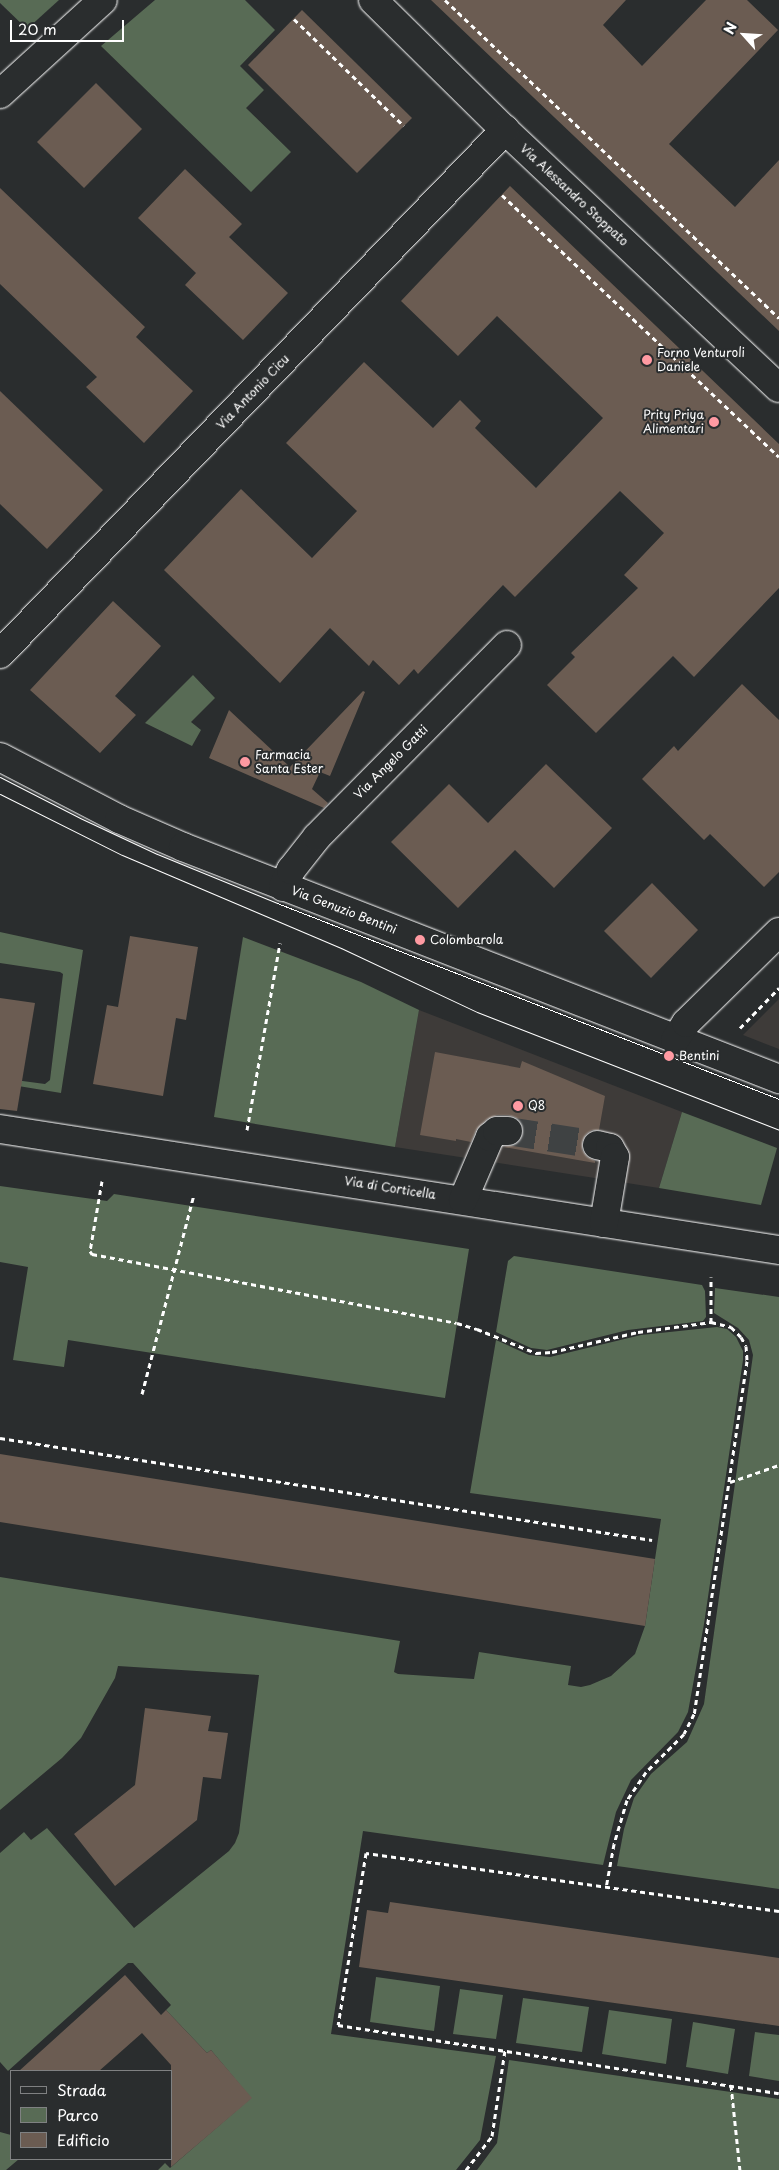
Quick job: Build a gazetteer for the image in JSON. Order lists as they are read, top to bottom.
{
  "streets": {
    "street": [
      "Via Alessandro Stoppato",
      "Via Antonio Cicu",
      "Via Angelo Gatti",
      "Via Genuzio Bentini",
      "Via di Corticella"
    ]
  },
  "crossings": [
    ["Via Alessandro Stoppato", "Via Antonio Cicu"],
    ["Via Angelo Gatti", "Via Genuzio Bentini"]
  ],
  "places": [
    "Forno Venturoli Daniele",
    "Prity Priya Alimentari",
    "Farmacia Santa Ester",
    "Colombarola",
    "Bentini",
    "Q8"
  ],
  "legend": ["Strada", "Parco", "Edificio"],
  "scale_bar": "20 m",
  "north": "top left"
}
